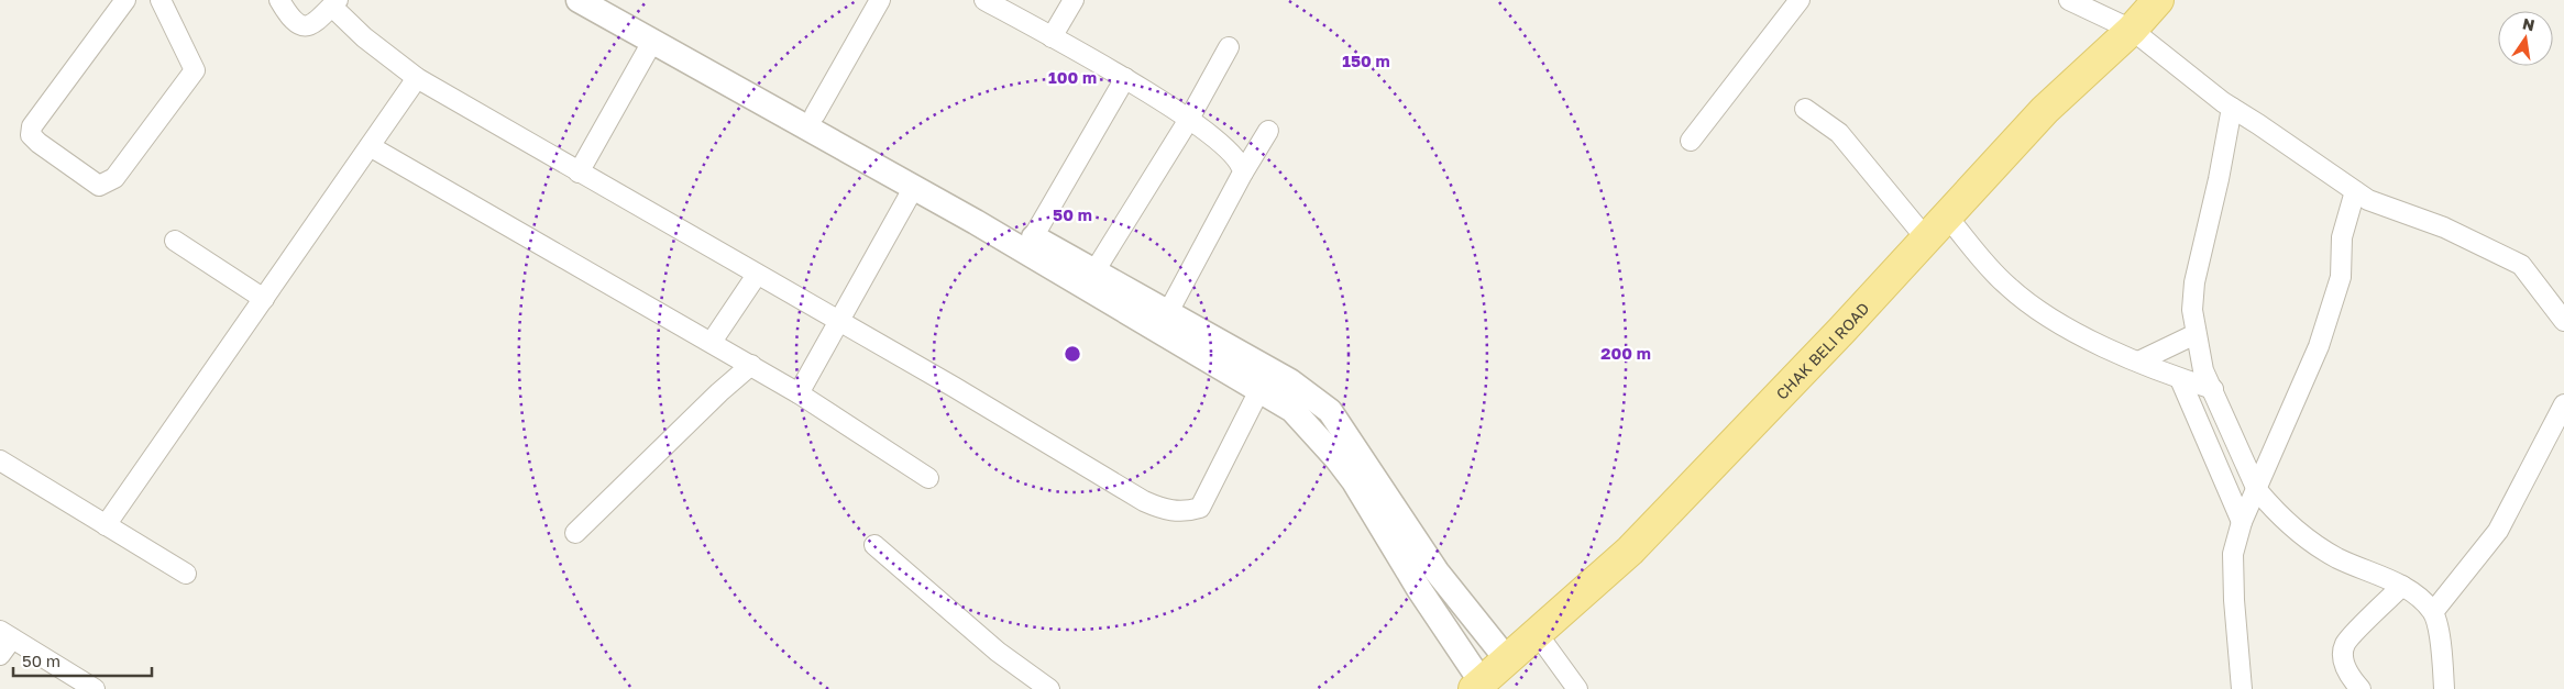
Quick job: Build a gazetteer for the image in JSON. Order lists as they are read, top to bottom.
{
  "streets": {
    "main road": ["CHAK BELI ROAD"]
  },
  "scale_bar": "50 m",
  "north": "top",
  "rings": [
    "150 m",
    "100 m",
    "50 m",
    "200 m"
  ]
}
